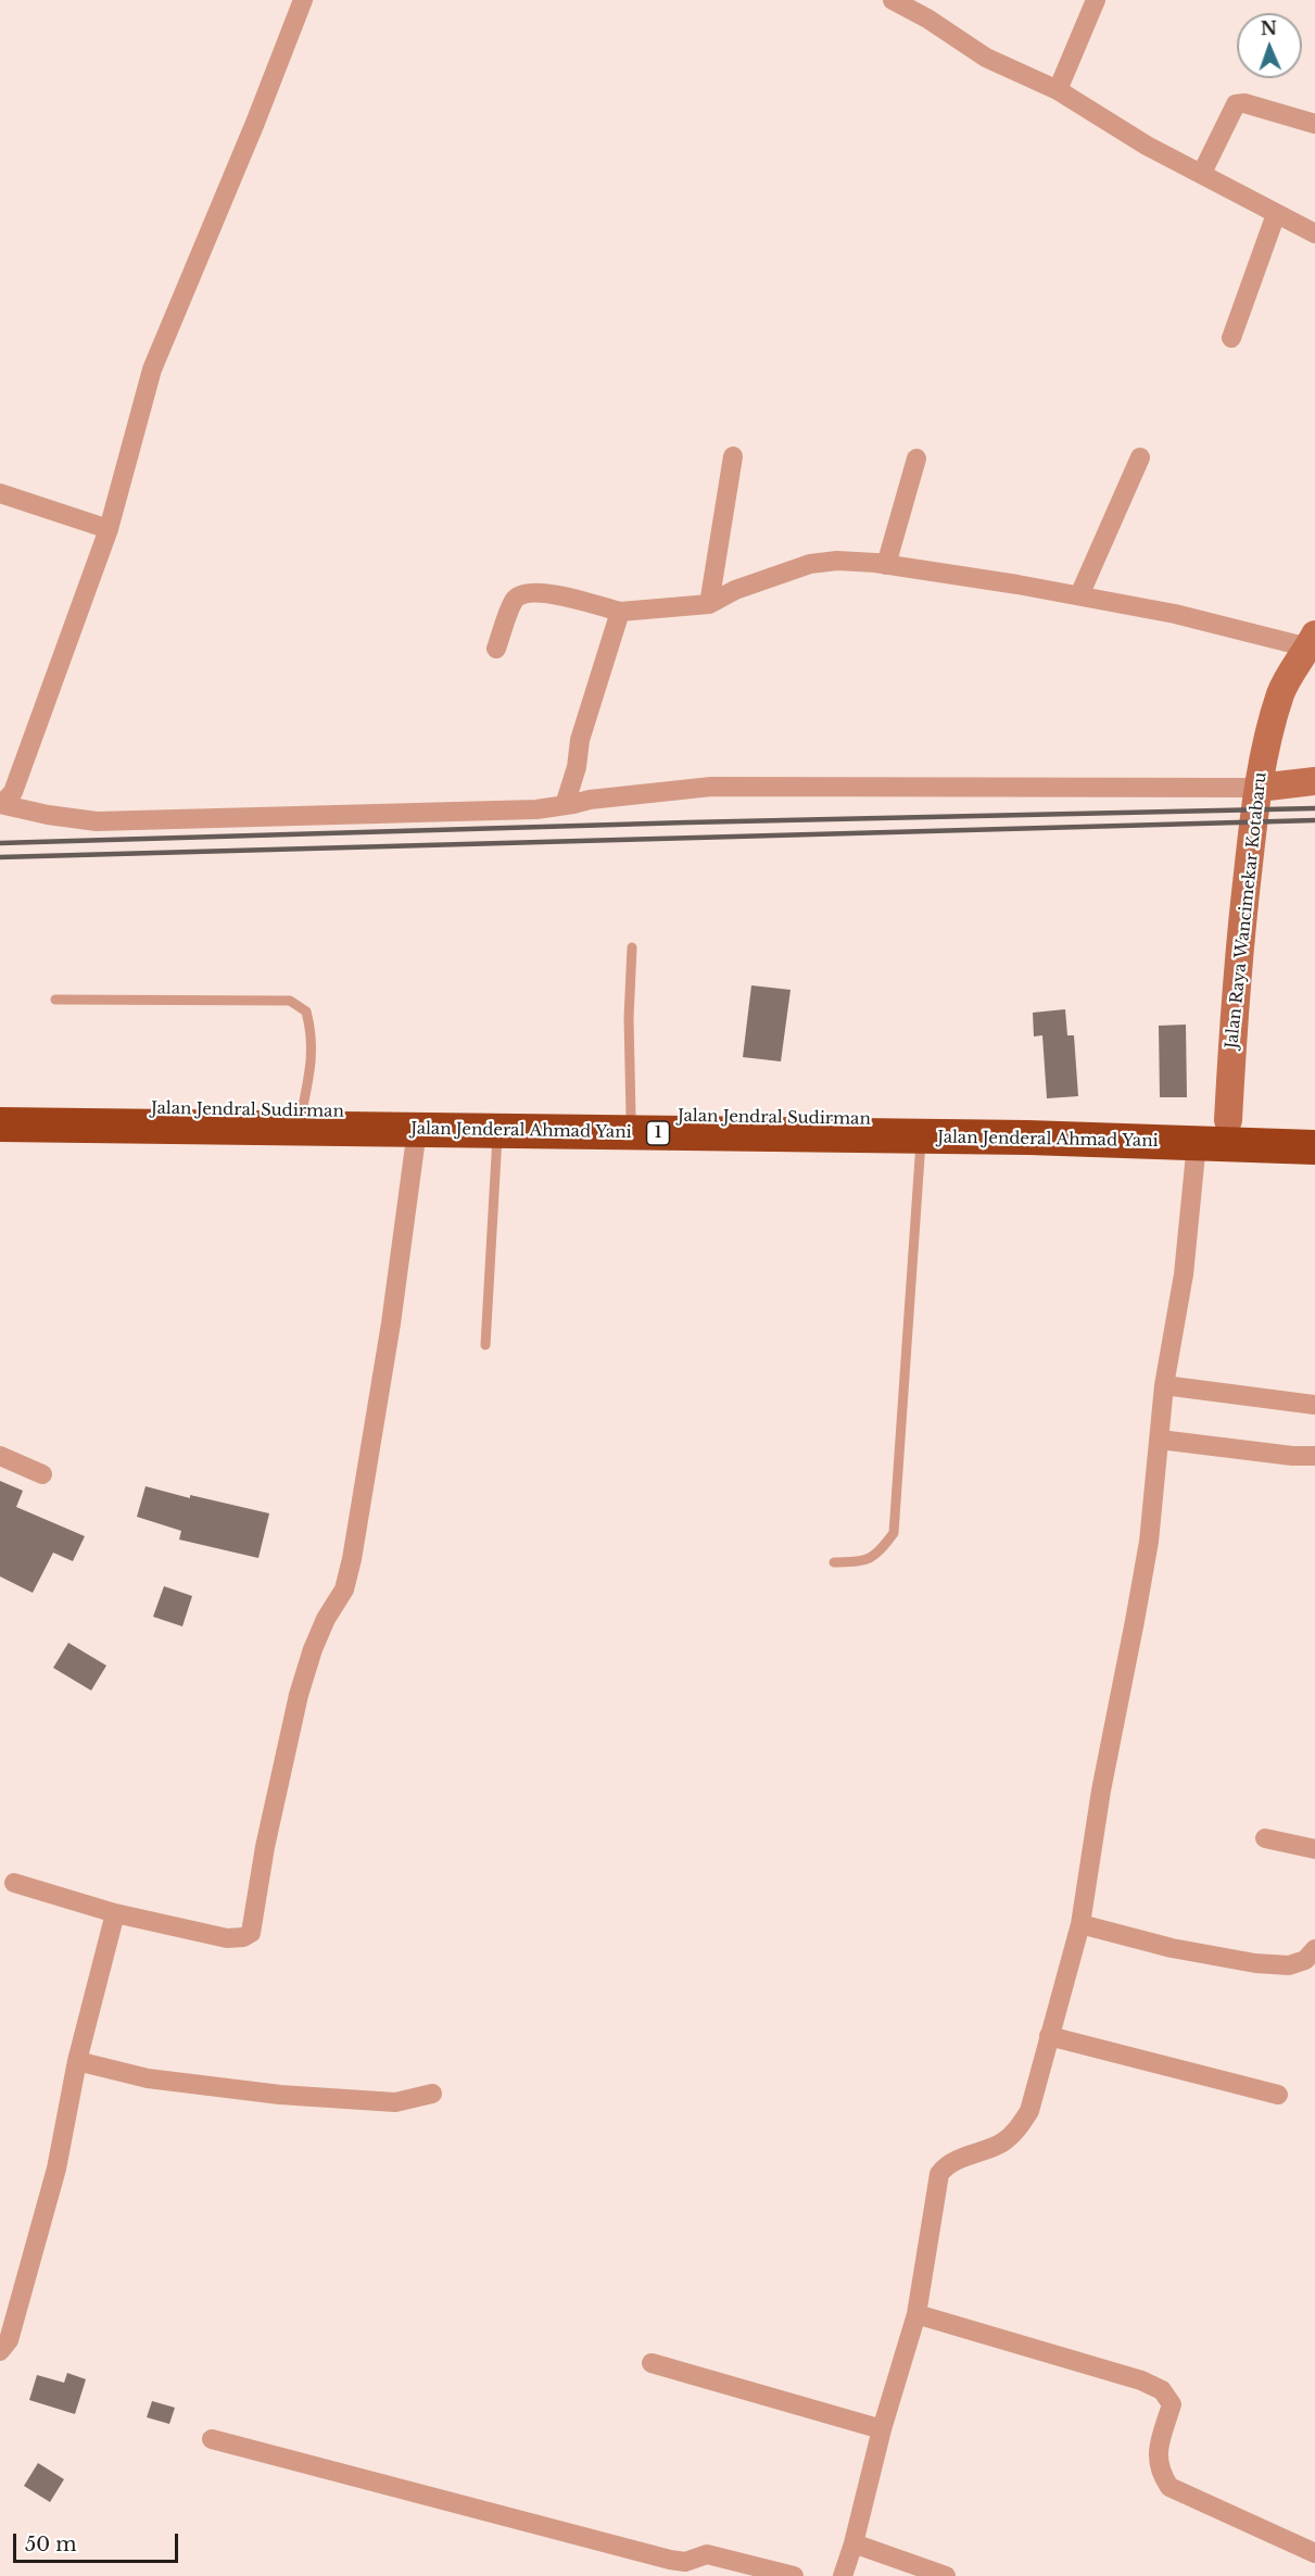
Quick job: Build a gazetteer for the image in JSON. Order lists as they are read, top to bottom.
{
  "streets": {
    "highway": ["Jalan Jendral Sudirman", "Jalan Jenderal Ahmad Yani", "1"],
    "street": ["Jalan Raya Wancimekar Kotabaru"]
  },
  "crossings": [
    ["Jalan Raya Wancimekar Kotabaru", "Jalan Jendral Sudirman"]
  ],
  "scale_bar": "50 m",
  "north": "top"
}
